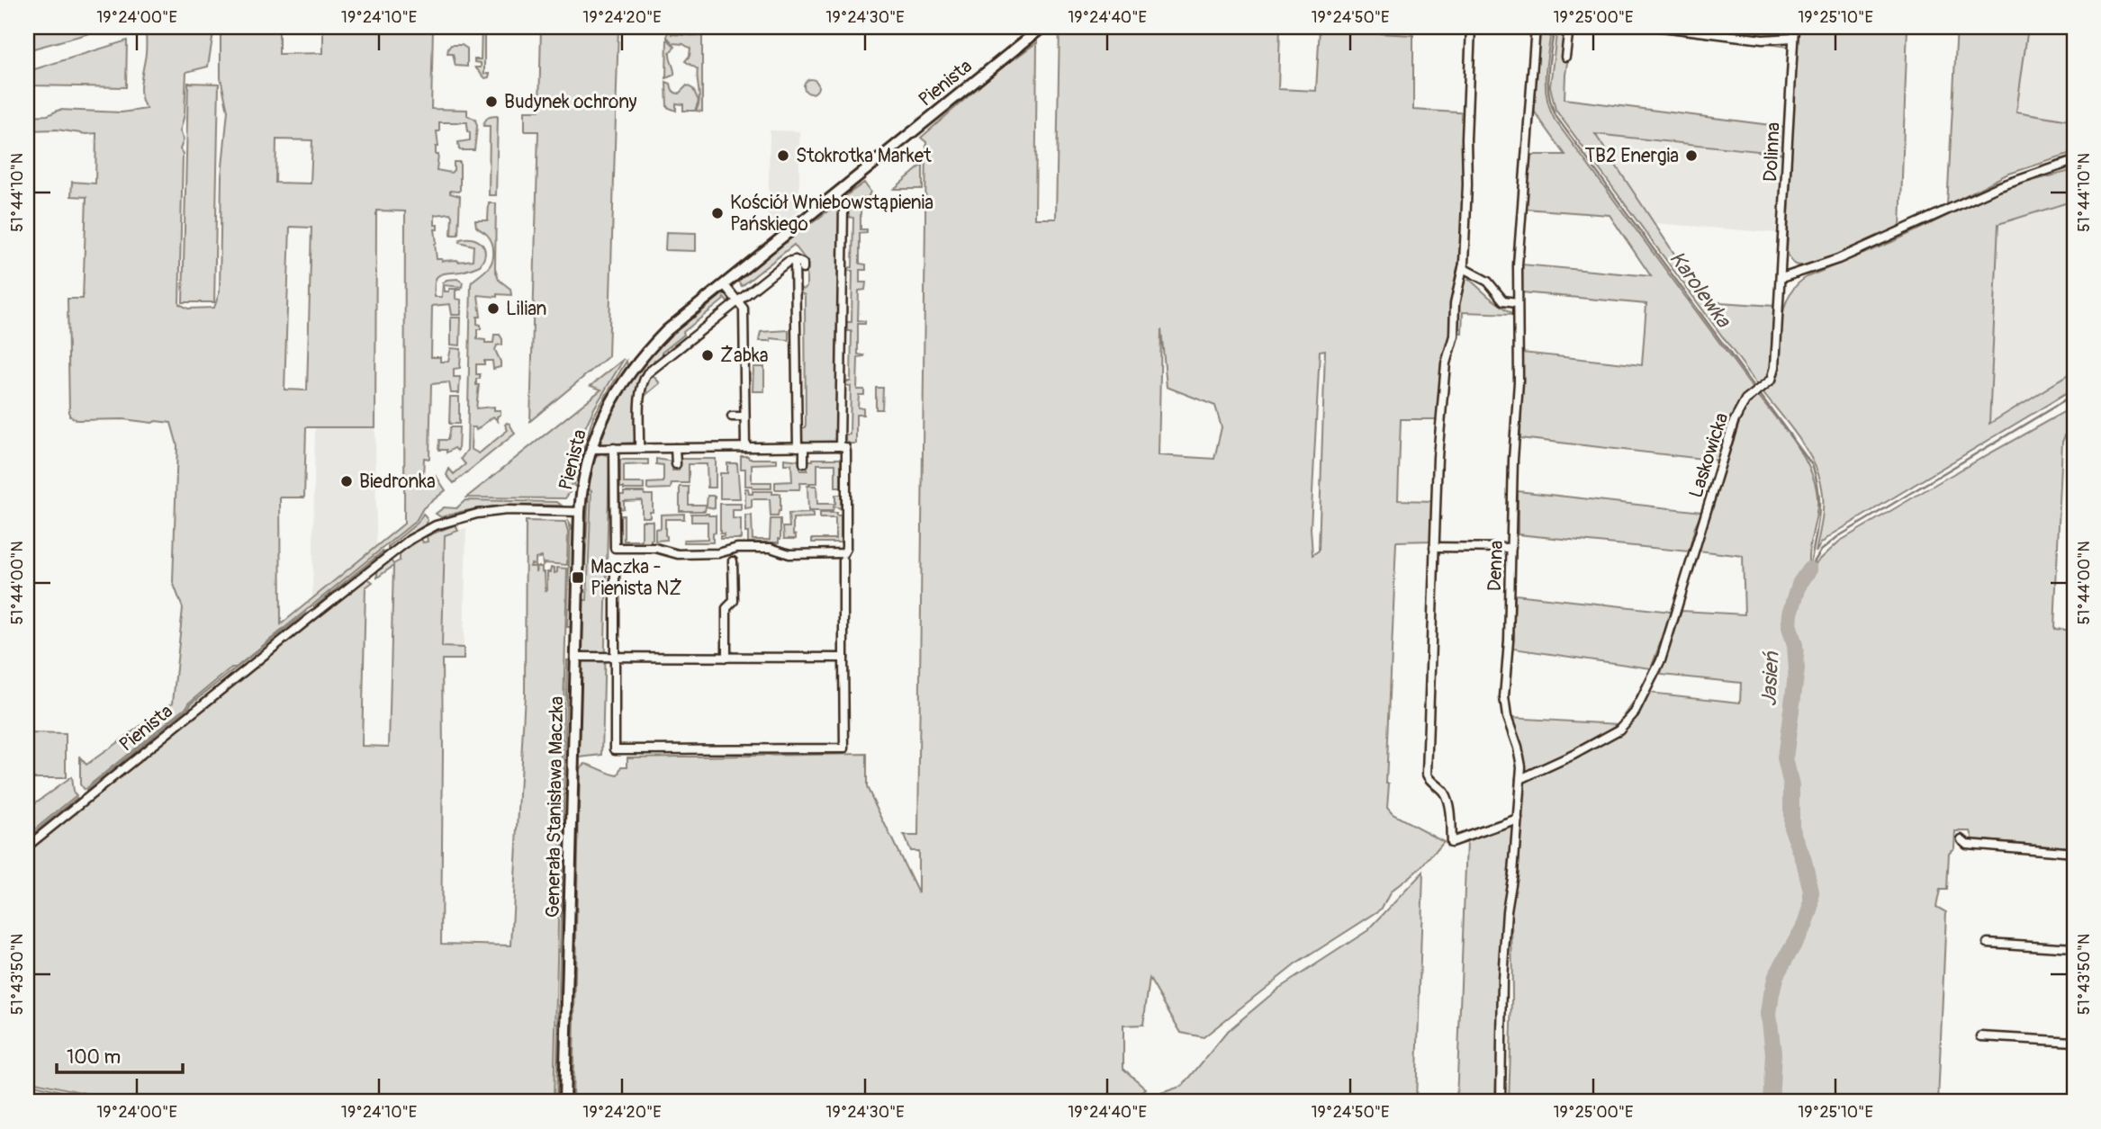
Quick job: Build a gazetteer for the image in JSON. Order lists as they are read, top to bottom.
{
  "streets": {
    "street": [
      "Pienista",
      "Dolinna",
      "Laskowicka",
      "Denna",
      "Generała Stanisława Maczka"
    ]
  },
  "crossings": [
    ["Pienista", "Generała Stanisława Maczka"],
    ["Dolinna", "Laskowicka"],
    ["Laskowicka", "Denna"]
  ],
  "water": ["Karolewka", "Jasień"],
  "places": {
    "other": [
      "Budynek ochrony",
      "Stokrotka Market",
      "TB2 Energia",
      "Kościół Wniebowstąpienia Pańskiego",
      "Lilian",
      "Żabka",
      "Biedronka"
    ],
    "transit": ["Maczka - Pienista NŻ"]
  },
  "scale_bar": "100 m",
  "coordinates": [
    "19°24'00\"E",
    "19°24'10\"E",
    "19°24'20\"E",
    "19°24'30\"E",
    "19°24'40\"E",
    "19°24'50\"E",
    "19°25'00\"E",
    "19°25'10\"E",
    "51°44'10\"N",
    "51°44'00\"N",
    "51°43'50\"N"
  ]
}
